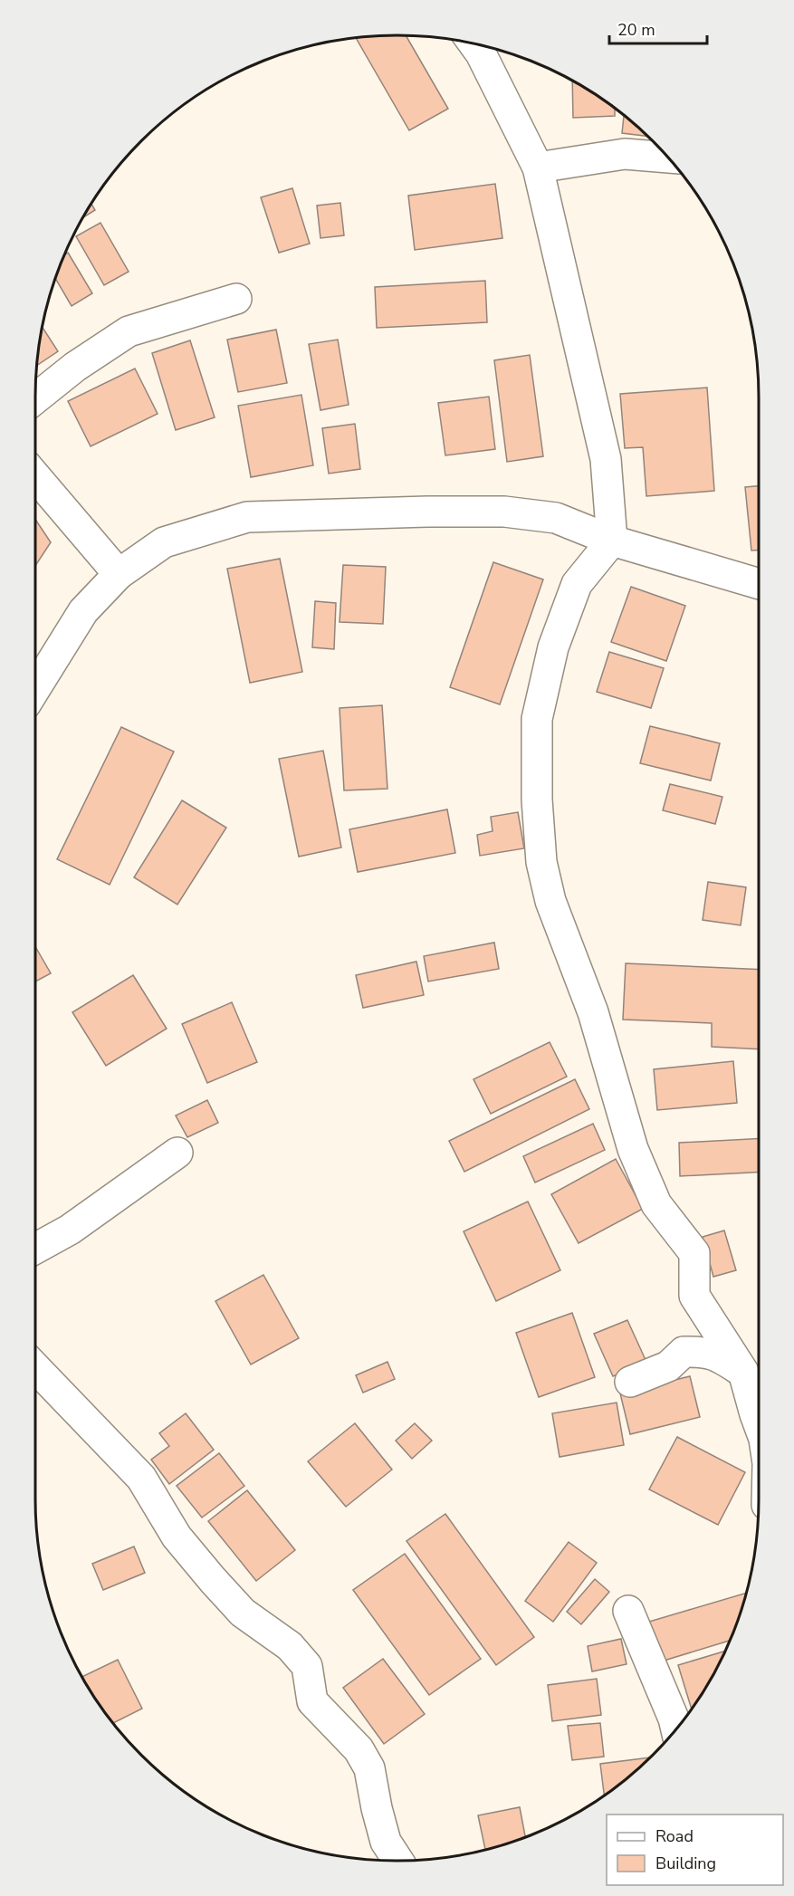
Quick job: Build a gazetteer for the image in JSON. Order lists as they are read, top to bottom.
{
  "legend": ["Road", "Building"],
  "scale_bar": "20 m"
}
